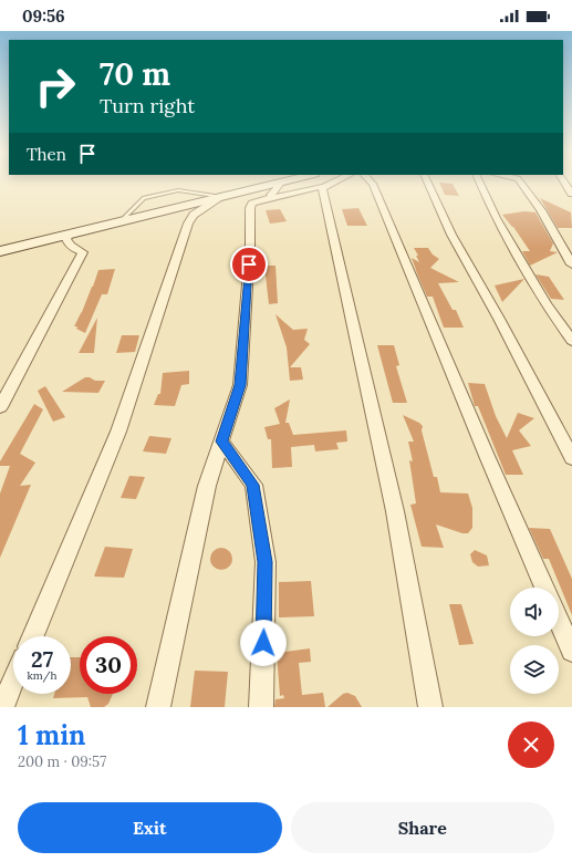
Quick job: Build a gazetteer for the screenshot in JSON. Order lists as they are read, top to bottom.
{
  "page": {
    "status": "09:56",
    "turn": ["70 m", "Turn right"],
    "then": "Then",
    "speed": "27 km/h",
    "limit": "30",
    "heading": ["1 min", "200 m · 09:57"],
    "buttons": ["Exit", "Share"]
  }
}
